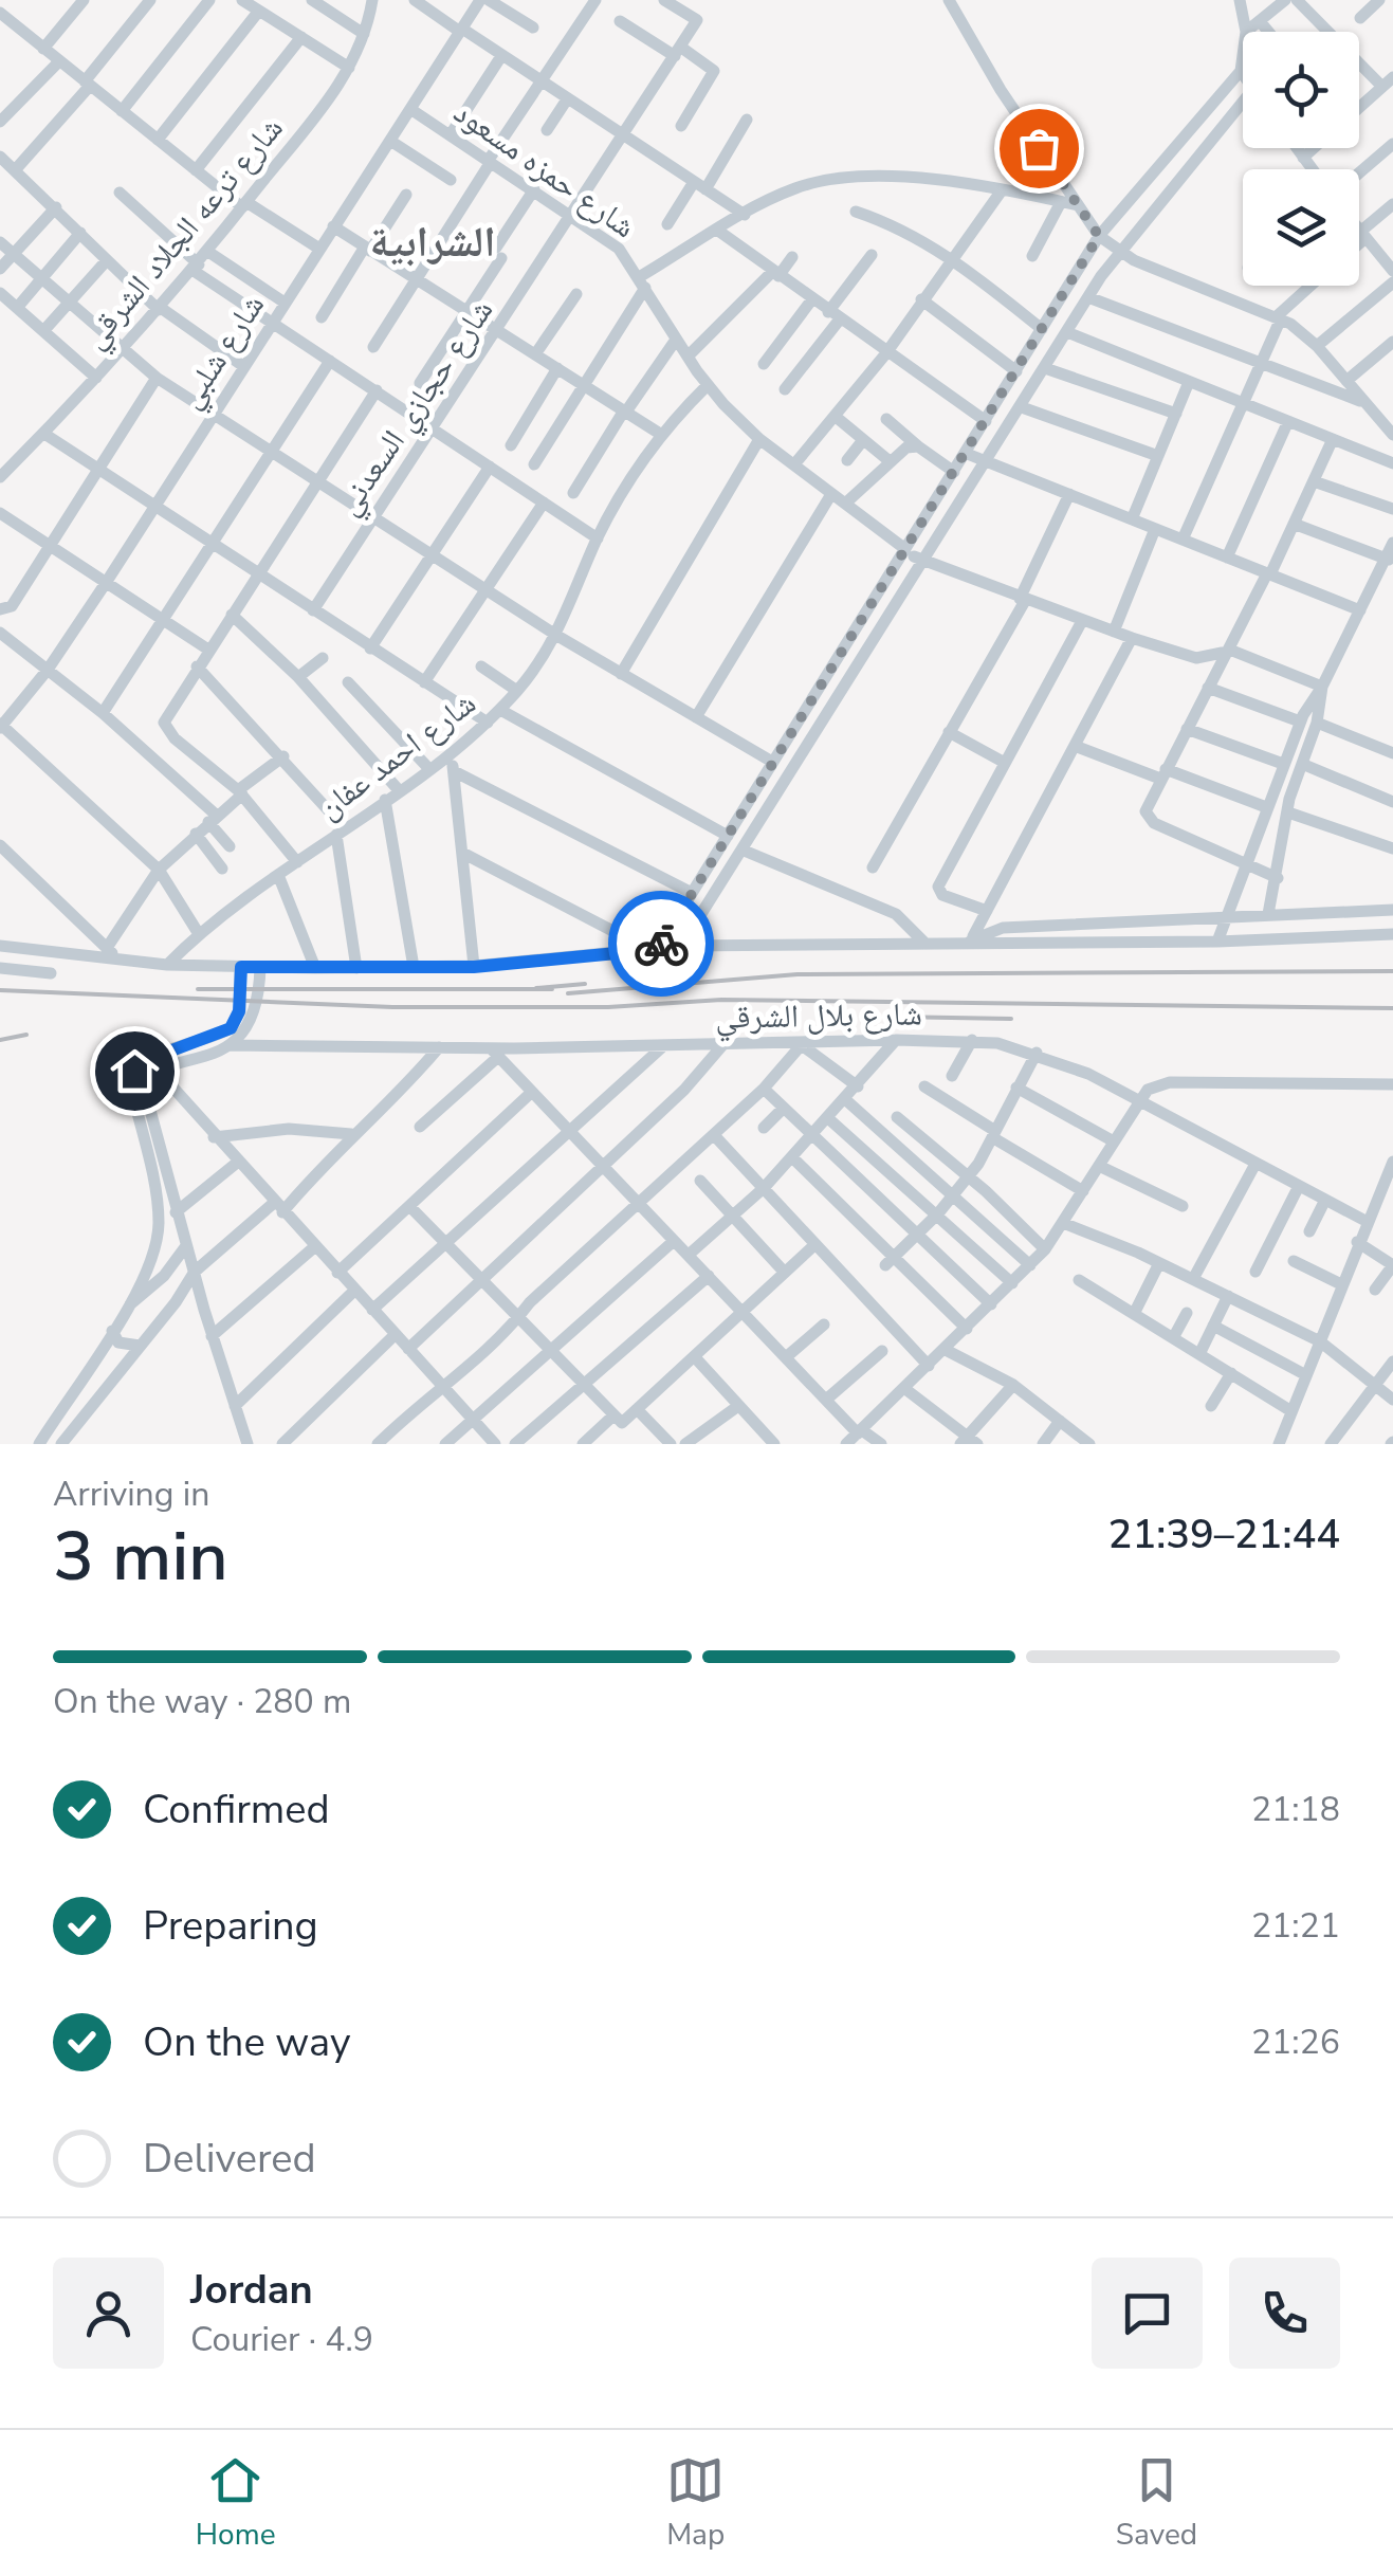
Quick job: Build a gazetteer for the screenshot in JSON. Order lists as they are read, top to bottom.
{
  "streets": {
    "street": [
      "شارع حمزه مسعود",
      "شارع ترعه الجلاد الشرقي",
      "شارع شلبي",
      "شارع حجازي السعدني",
      "شارع احمد عفان",
      "شارع بلال الشرقي"
    ]
  },
  "crossings": [
    ["شارع حمزه مسعود", "شارع شلبي"],
    ["شارع حمزه مسعود", "شارع حجازي السعدني"],
    ["شارع حمزه مسعود", "شارع احمد عفان"]
  ],
  "districts": ["الشرابية"],
  "page": {
    "heading": ["3 min", "Arriving in", "21:39–21:44"],
    "panel": ["Jordan", "Courier · 4.9"],
    "bar": "On the way · 280 m",
    "list": [
      ["Confirmed", "21:18"],
      ["Preparing", "21:21"],
      ["On the way", "21:26"],
      "Delivered"
    ],
    "tabs": ["Home", "Map", "Saved"]
  }
}
